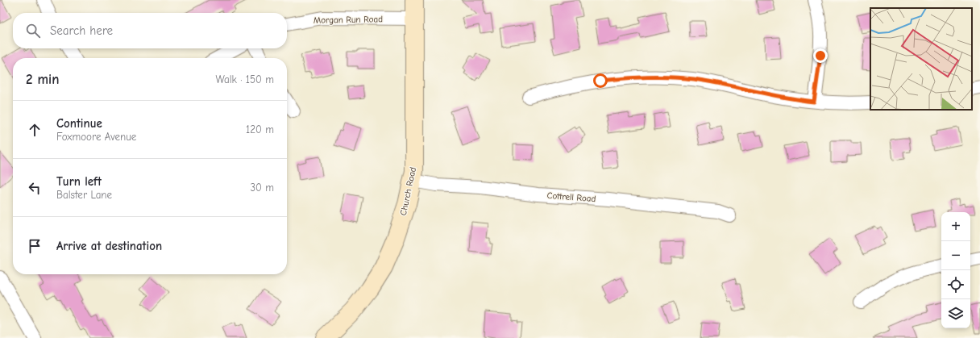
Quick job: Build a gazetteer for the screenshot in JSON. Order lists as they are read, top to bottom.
{
  "streets": {
    "main road": ["Church Road"],
    "street": ["Morgan Run Road", "Cottrell Road"]
  },
  "crossings": [
    ["Morgan Run Road", "Church Road"],
    ["Church Road", "Cottrell Road"]
  ],
  "page": {
    "search": "Search here",
    "heading": ["2 min", "Walk · 150 m"],
    "list": [
      ["Continue", "Foxmoore Avenue", "120 m"],
      ["Turn left", "Balster Lane", "30 m"],
      "Arrive at destination"
    ],
    "map_buttons": ["+", "−"]
  }
}
